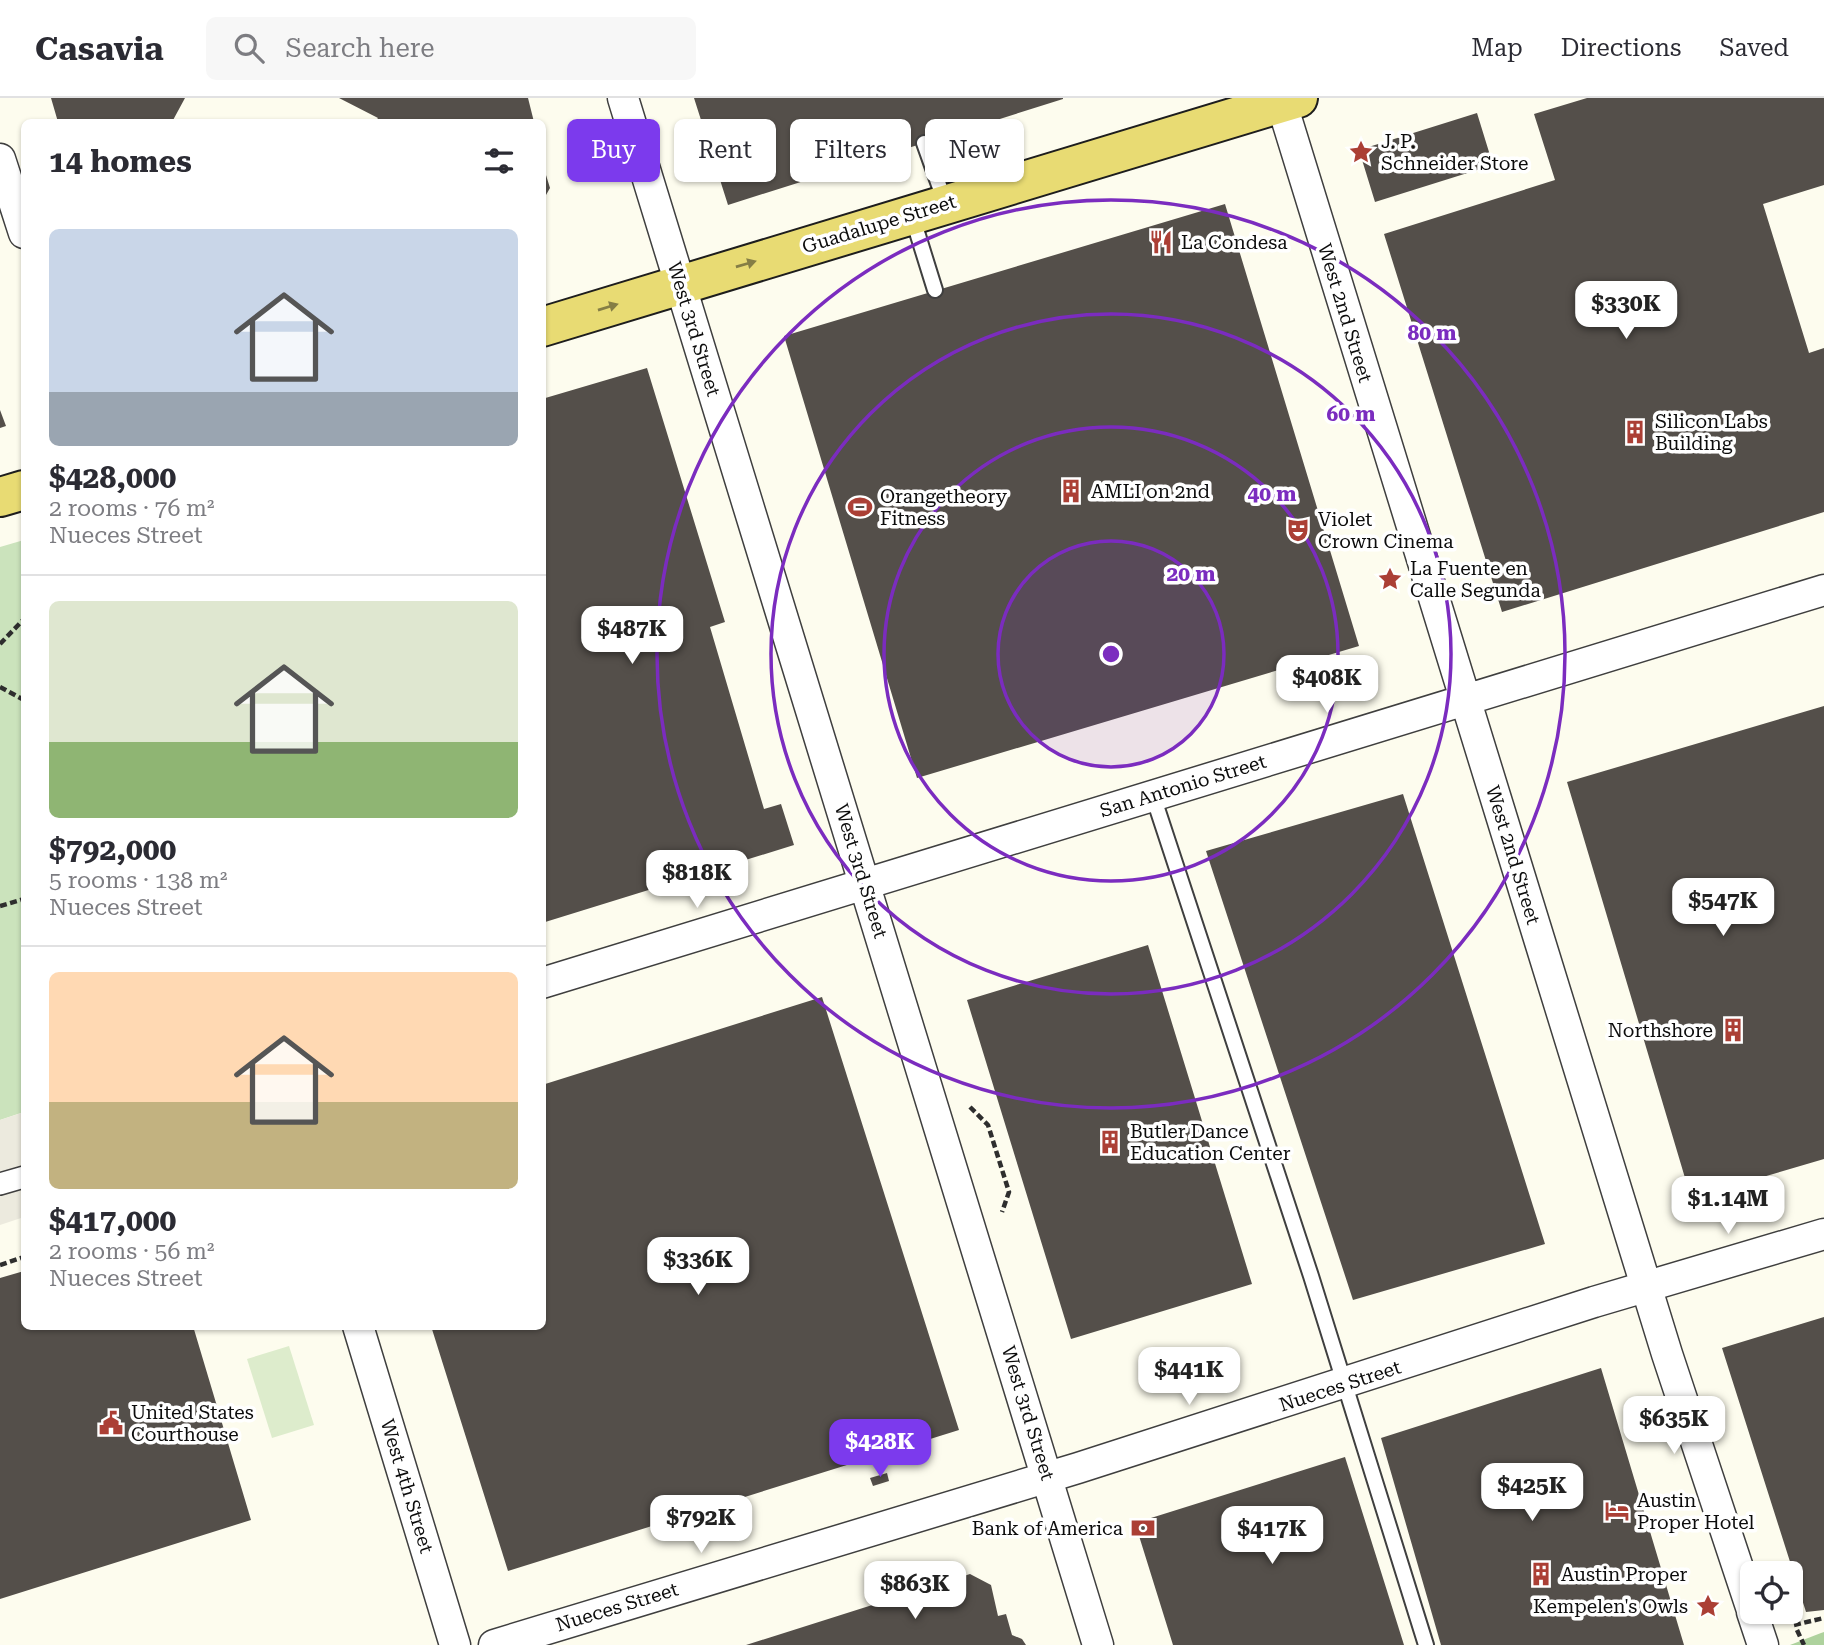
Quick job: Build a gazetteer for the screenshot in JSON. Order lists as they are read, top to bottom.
{
  "streets": {
    "main road": ["Guadalupe Street"],
    "street": [
      "West 2nd Street",
      "West 3rd Street",
      "San Antonio Street",
      "Nueces Street",
      "West 4th Street"
    ]
  },
  "crossings": [
    ["Guadalupe Street", "West 2nd Street"],
    ["Guadalupe Street", "West 3rd Street"],
    ["West 2nd Street", "San Antonio Street"],
    ["West 2nd Street", "Nueces Street"],
    ["West 3rd Street", "San Antonio Street"],
    ["West 3rd Street", "Nueces Street"]
  ],
  "one_way": ["Guadalupe Street"],
  "places": {
    "place": ["J. P. Schneider Store", "La Fuente en Calle Segunda", "Kempelen's Owls"],
    "restaurant": ["La Condesa"],
    "building": [
      "Silicon Labs Building",
      "AMLI on 2nd",
      "Northshore",
      "Butler Dance Education Center",
      "Austin Proper"
    ],
    "sports": ["Orangetheory Fitness"],
    "theatre": ["Violet Crown Cinema"],
    "public building": ["United States Courthouse"],
    "hotel": ["Austin Proper Hotel"],
    "bank": ["Bank of America"]
  },
  "page": {
    "header": "Casavia",
    "search": "Search here",
    "nav": ["Map", "Directions", "Saved"],
    "chip": [
      "Buy",
      "Rent",
      "Filters",
      "New"
    ],
    "heading": "14 homes",
    "list": [
      {
        "name": "$428,000",
        "note": "2 rooms · 76 m² · Nueces Street"
      },
      {
        "name": "$792,000",
        "note": "5 rooms · 138 m² · Nueces Street"
      },
      {
        "name": "$417,000",
        "note": "2 rooms · 56 m² · Nueces Street"
      }
    ],
    "price": [
      "$330K",
      "$487K",
      "$408K",
      "$818K",
      "$547K",
      "$1.14M",
      "$336K",
      "$441K",
      "$635K",
      "$428K",
      "$425K",
      "$792K",
      "$417K",
      "$863K"
    ]
  },
  "rings": [
    "80 m",
    "60 m",
    "40 m",
    "20 m"
  ]
}
